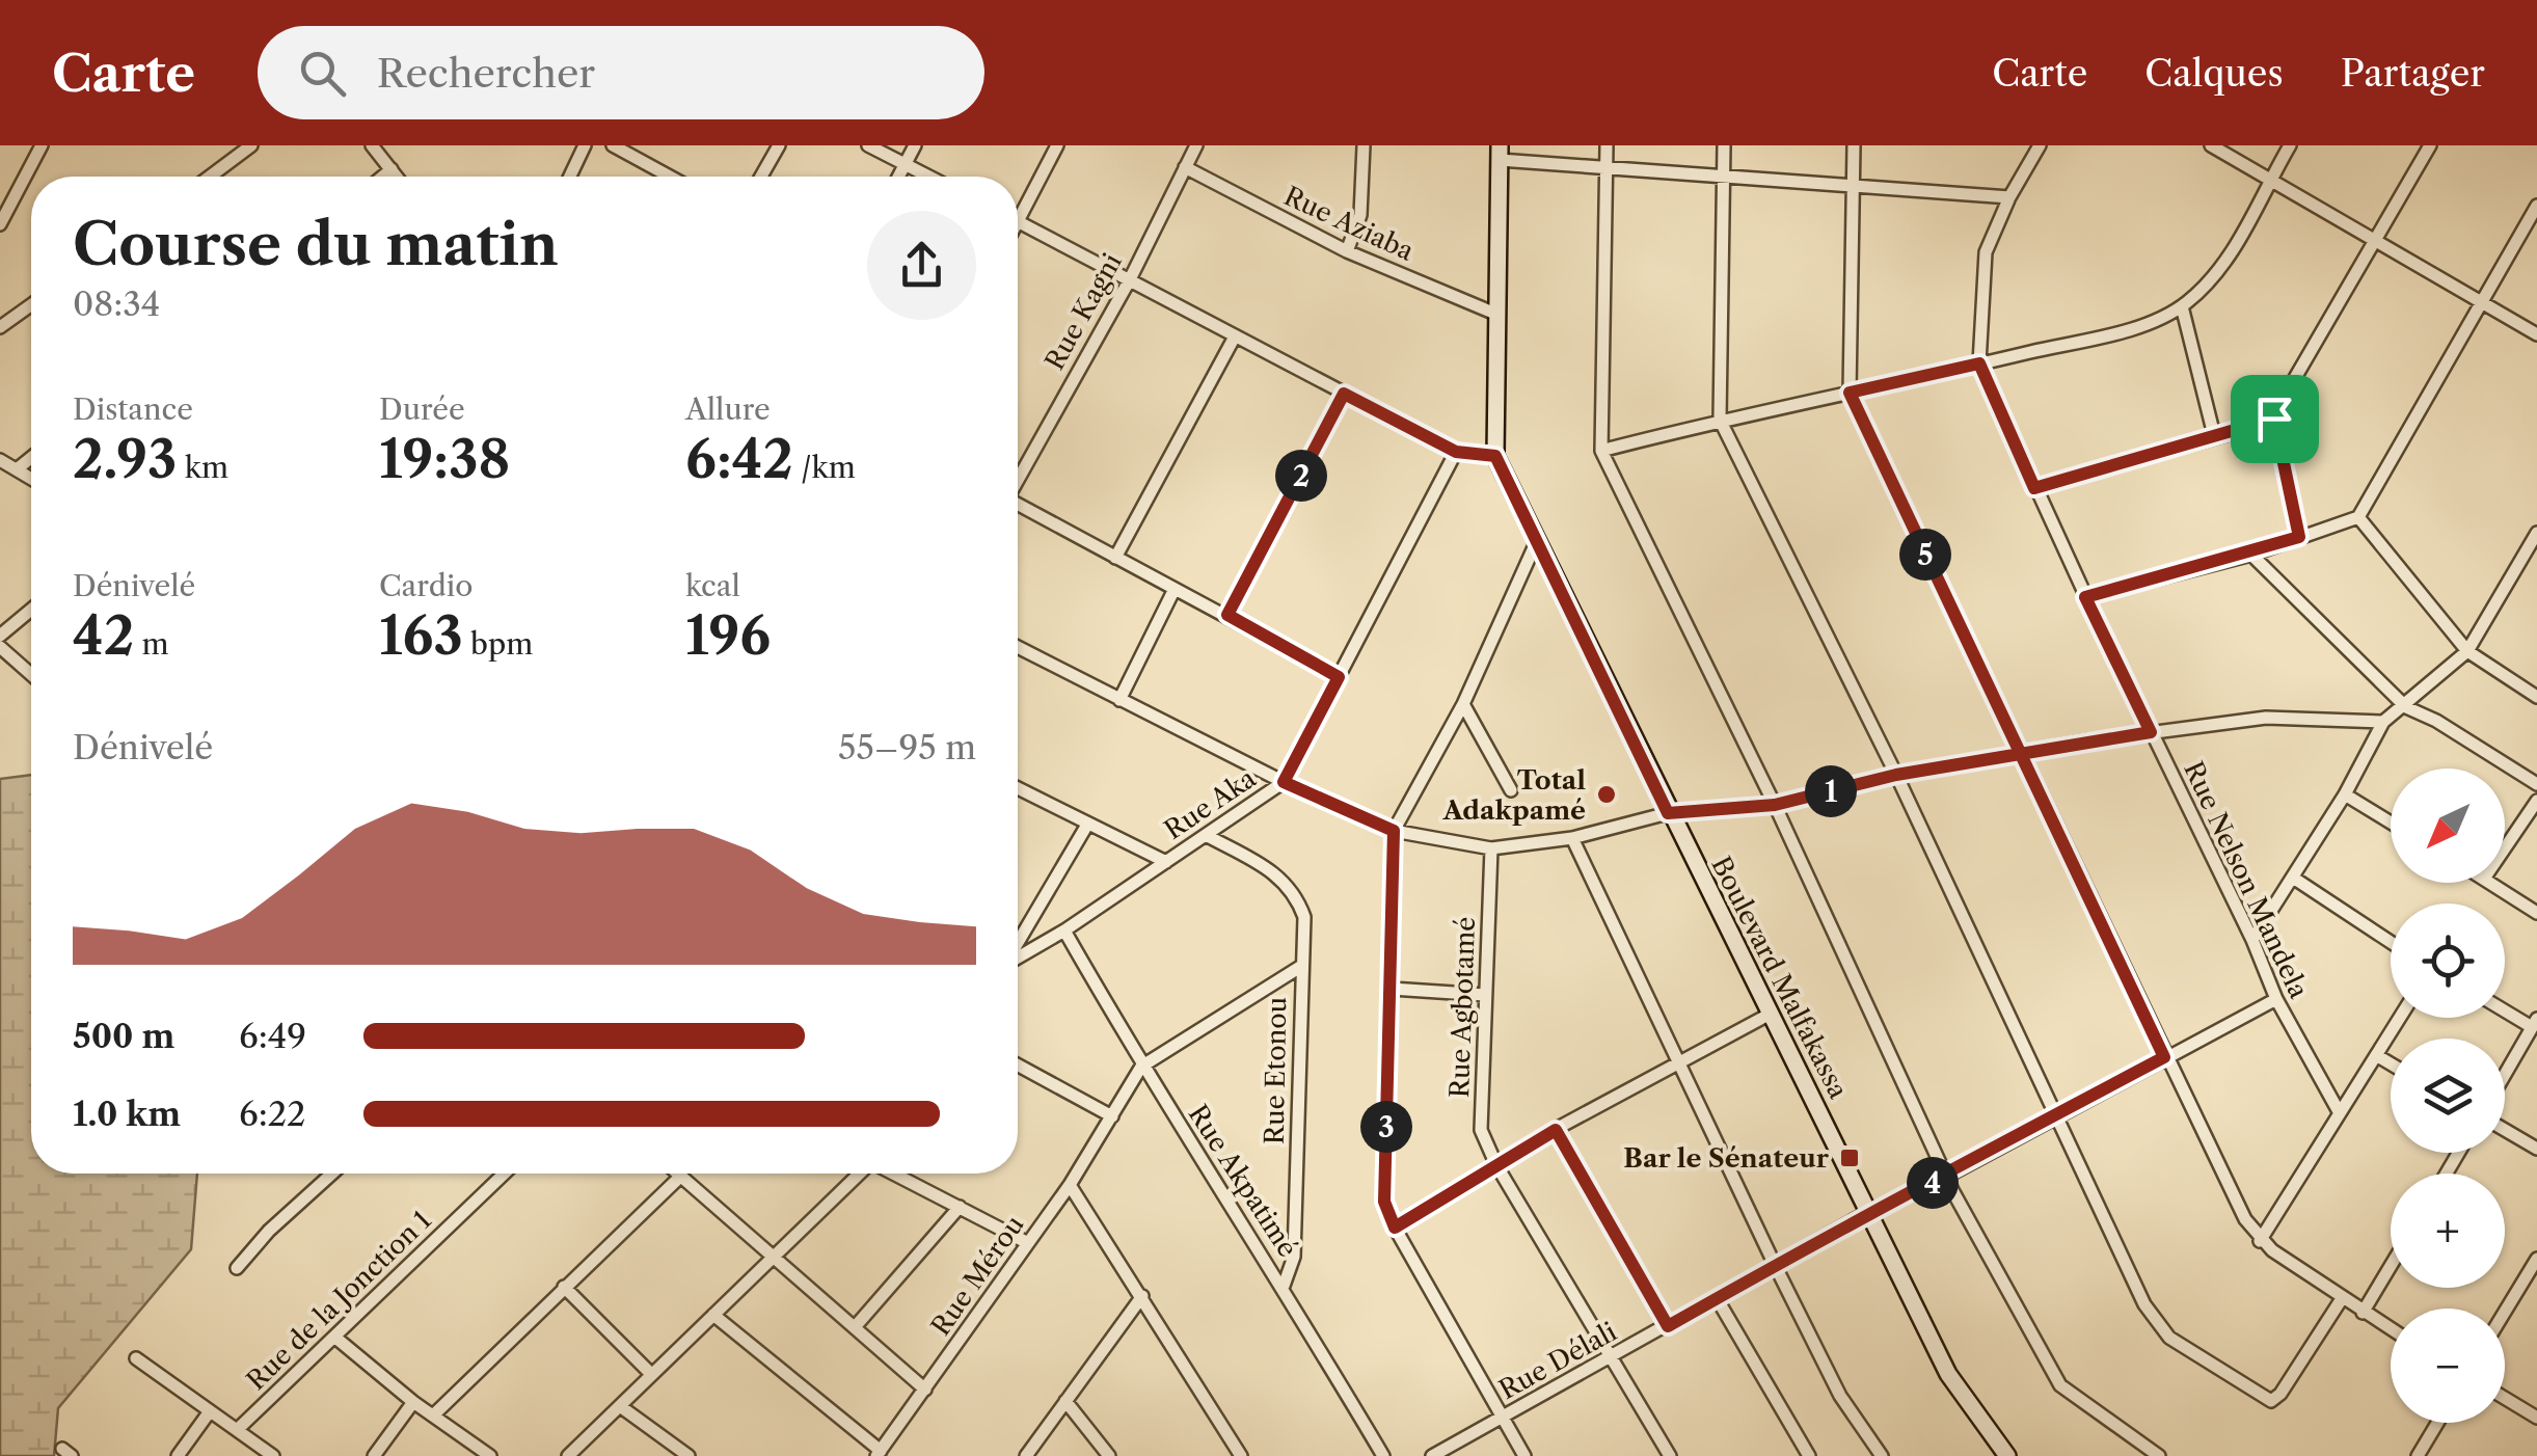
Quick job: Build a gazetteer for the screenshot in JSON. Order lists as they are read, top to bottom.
{
  "streets": {
    "street": [
      "Rue Aziaba",
      "Rue Kagni",
      "Rue Aka",
      "Rue Nelson Mandela",
      "Boulevard Malfakassa",
      "Rue Agbotamé",
      "Rue Etonou",
      "Rue Akpatimé",
      "Rue Mérou",
      "Rue de la Jonction 1",
      "Rue Délali"
    ]
  },
  "crossings": [
    ["Rue Aziaba", "Rue Kagni"],
    ["Rue Aziaba", "Boulevard Malfakassa"],
    ["Rue Aka", "Rue Etonou"],
    ["Rue Aka", "Rue Akpatimé"],
    ["Rue Nelson Mandela", "Rue Délali"],
    ["Boulevard Malfakassa", "Rue Délali"],
    ["Rue Agbotamé", "Rue Délali"],
    ["Rue Etonou", "Rue Akpatimé"],
    ["Rue Etonou", "Rue Mérou"],
    ["Rue Akpatimé", "Rue Mérou"]
  ],
  "places": {
    "other": ["Total Adakpamé"],
    "transit": ["Bar le Sénateur"]
  },
  "north": "bottom left",
  "page": {
    "header": "Carte",
    "search": "Rechercher",
    "nav": ["Carte", "Calques", "Partager"],
    "heading": ["Course du matin", "08:34"],
    "stats": [
      ["Distance", "2.93 km"],
      ["Durée", "19:38"],
      ["Allure", "6:42 /km"],
      ["Dénivelé", "42 m"],
      ["Cardio", "163 bpm"],
      ["kcal", "196"]
    ],
    "pins": [
      "2",
      "5",
      "1",
      "3",
      "4"
    ],
    "chart": ["Dénivelé", "55–95 m"],
    "map_buttons": ["+", "−"],
    "list": [
      {
        "name": "500 m",
        "note": "6:49"
      },
      {
        "name": "1.0 km",
        "note": "6:22"
      }
    ]
  }
}
